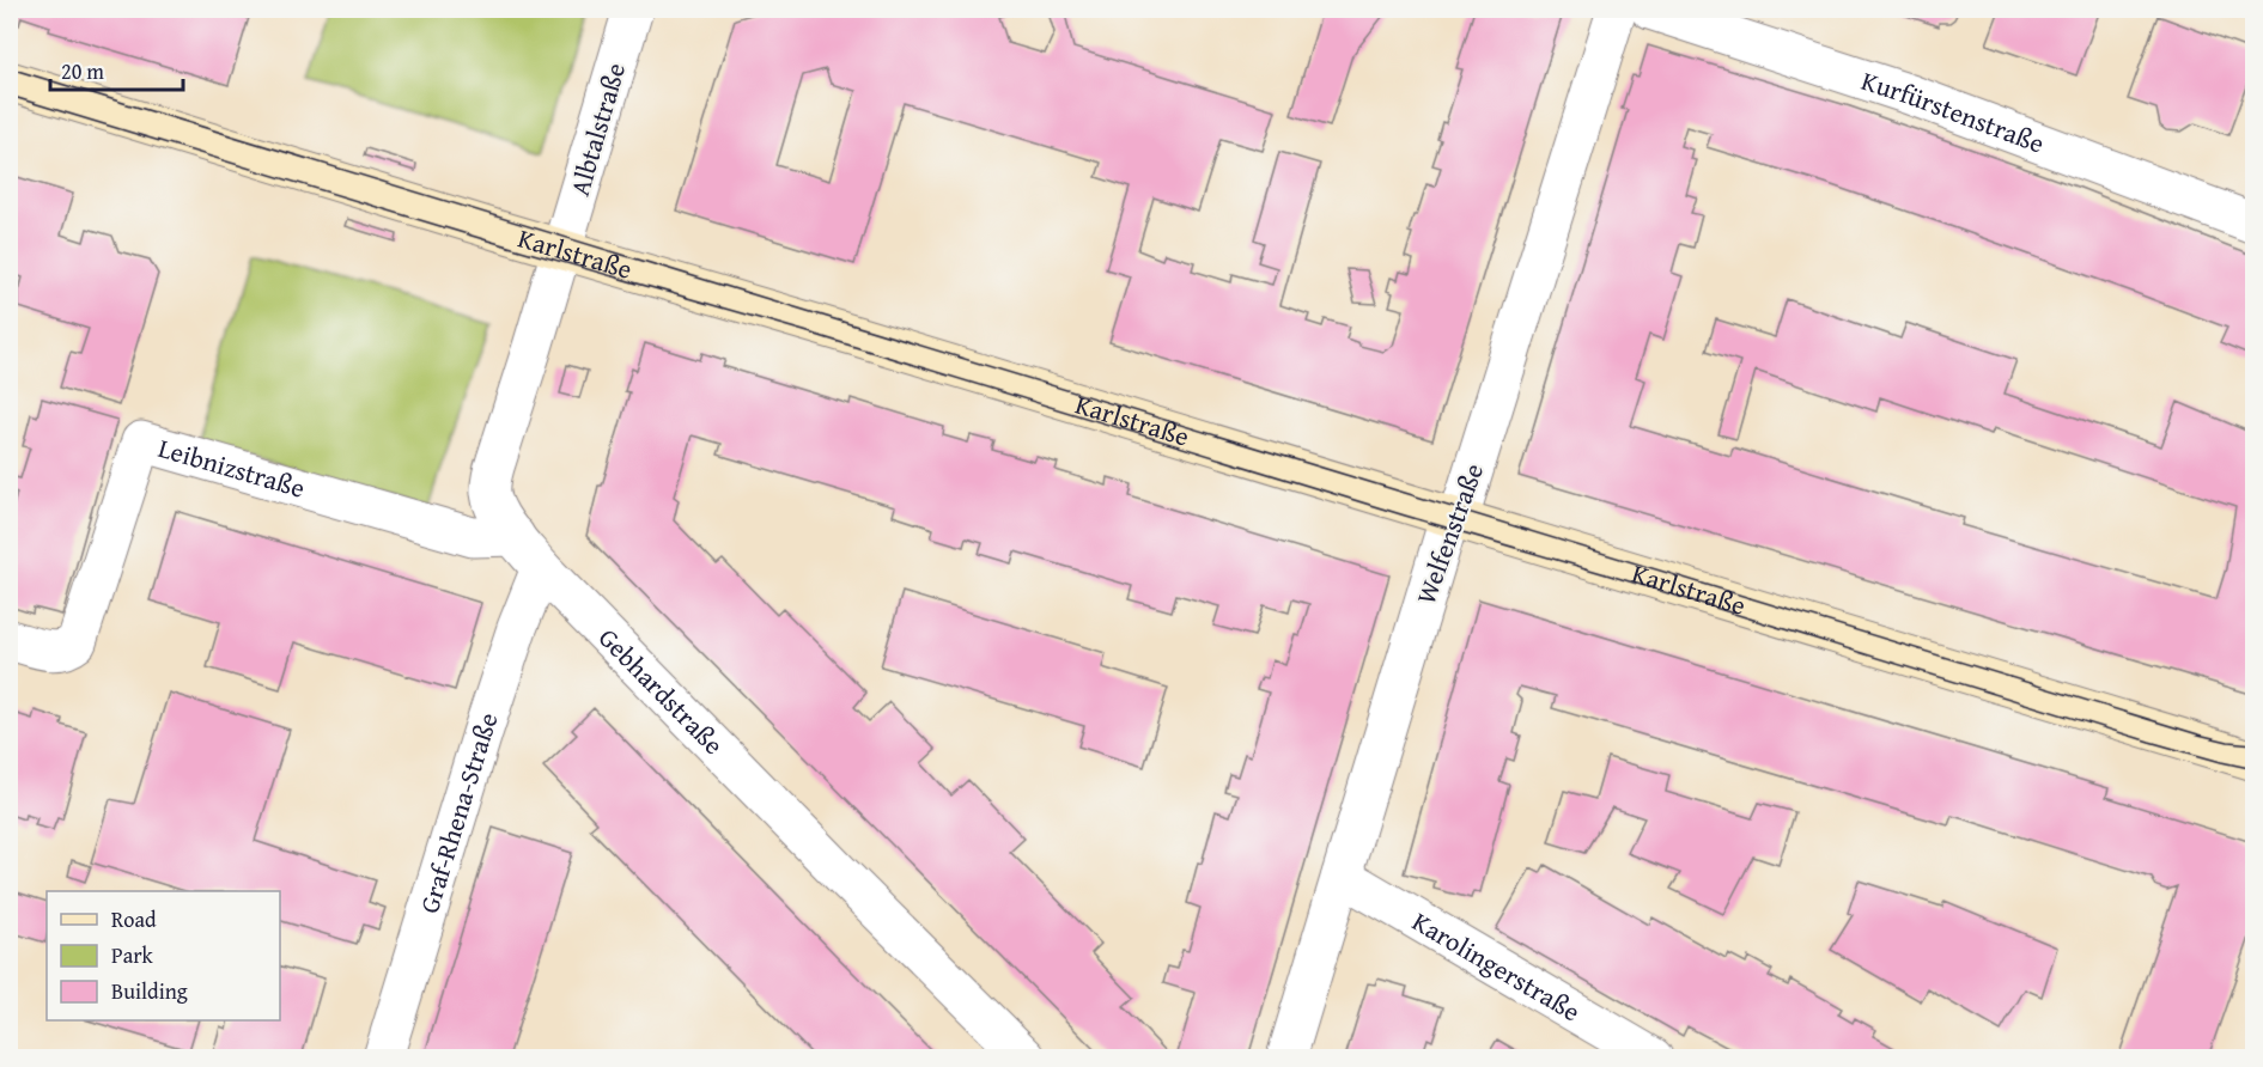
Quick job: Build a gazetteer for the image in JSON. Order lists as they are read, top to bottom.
{
  "streets": {
    "main road": ["Karlstraße"],
    "street": [
      "Kurfürstenstraße",
      "Albtalstraße",
      "Leibnizstraße",
      "Welfenstraße",
      "Gebhardstraße",
      "Graf-Rhena-Straße",
      "Karolingerstraße"
    ]
  },
  "crossings": [
    ["Albtalstraße", "Karlstraße"],
    ["Albtalstraße", "Gebhardstraße"],
    ["Karlstraße", "Welfenstraße"],
    ["Karlstraße", "Gebhardstraße"],
    ["Leibnizstraße", "Gebhardstraße"],
    ["Welfenstraße", "Karolingerstraße"],
    ["Gebhardstraße", "Graf-Rhena-Straße"]
  ],
  "legend": ["Road", "Park", "Building"],
  "scale_bar": "20 m"
}
